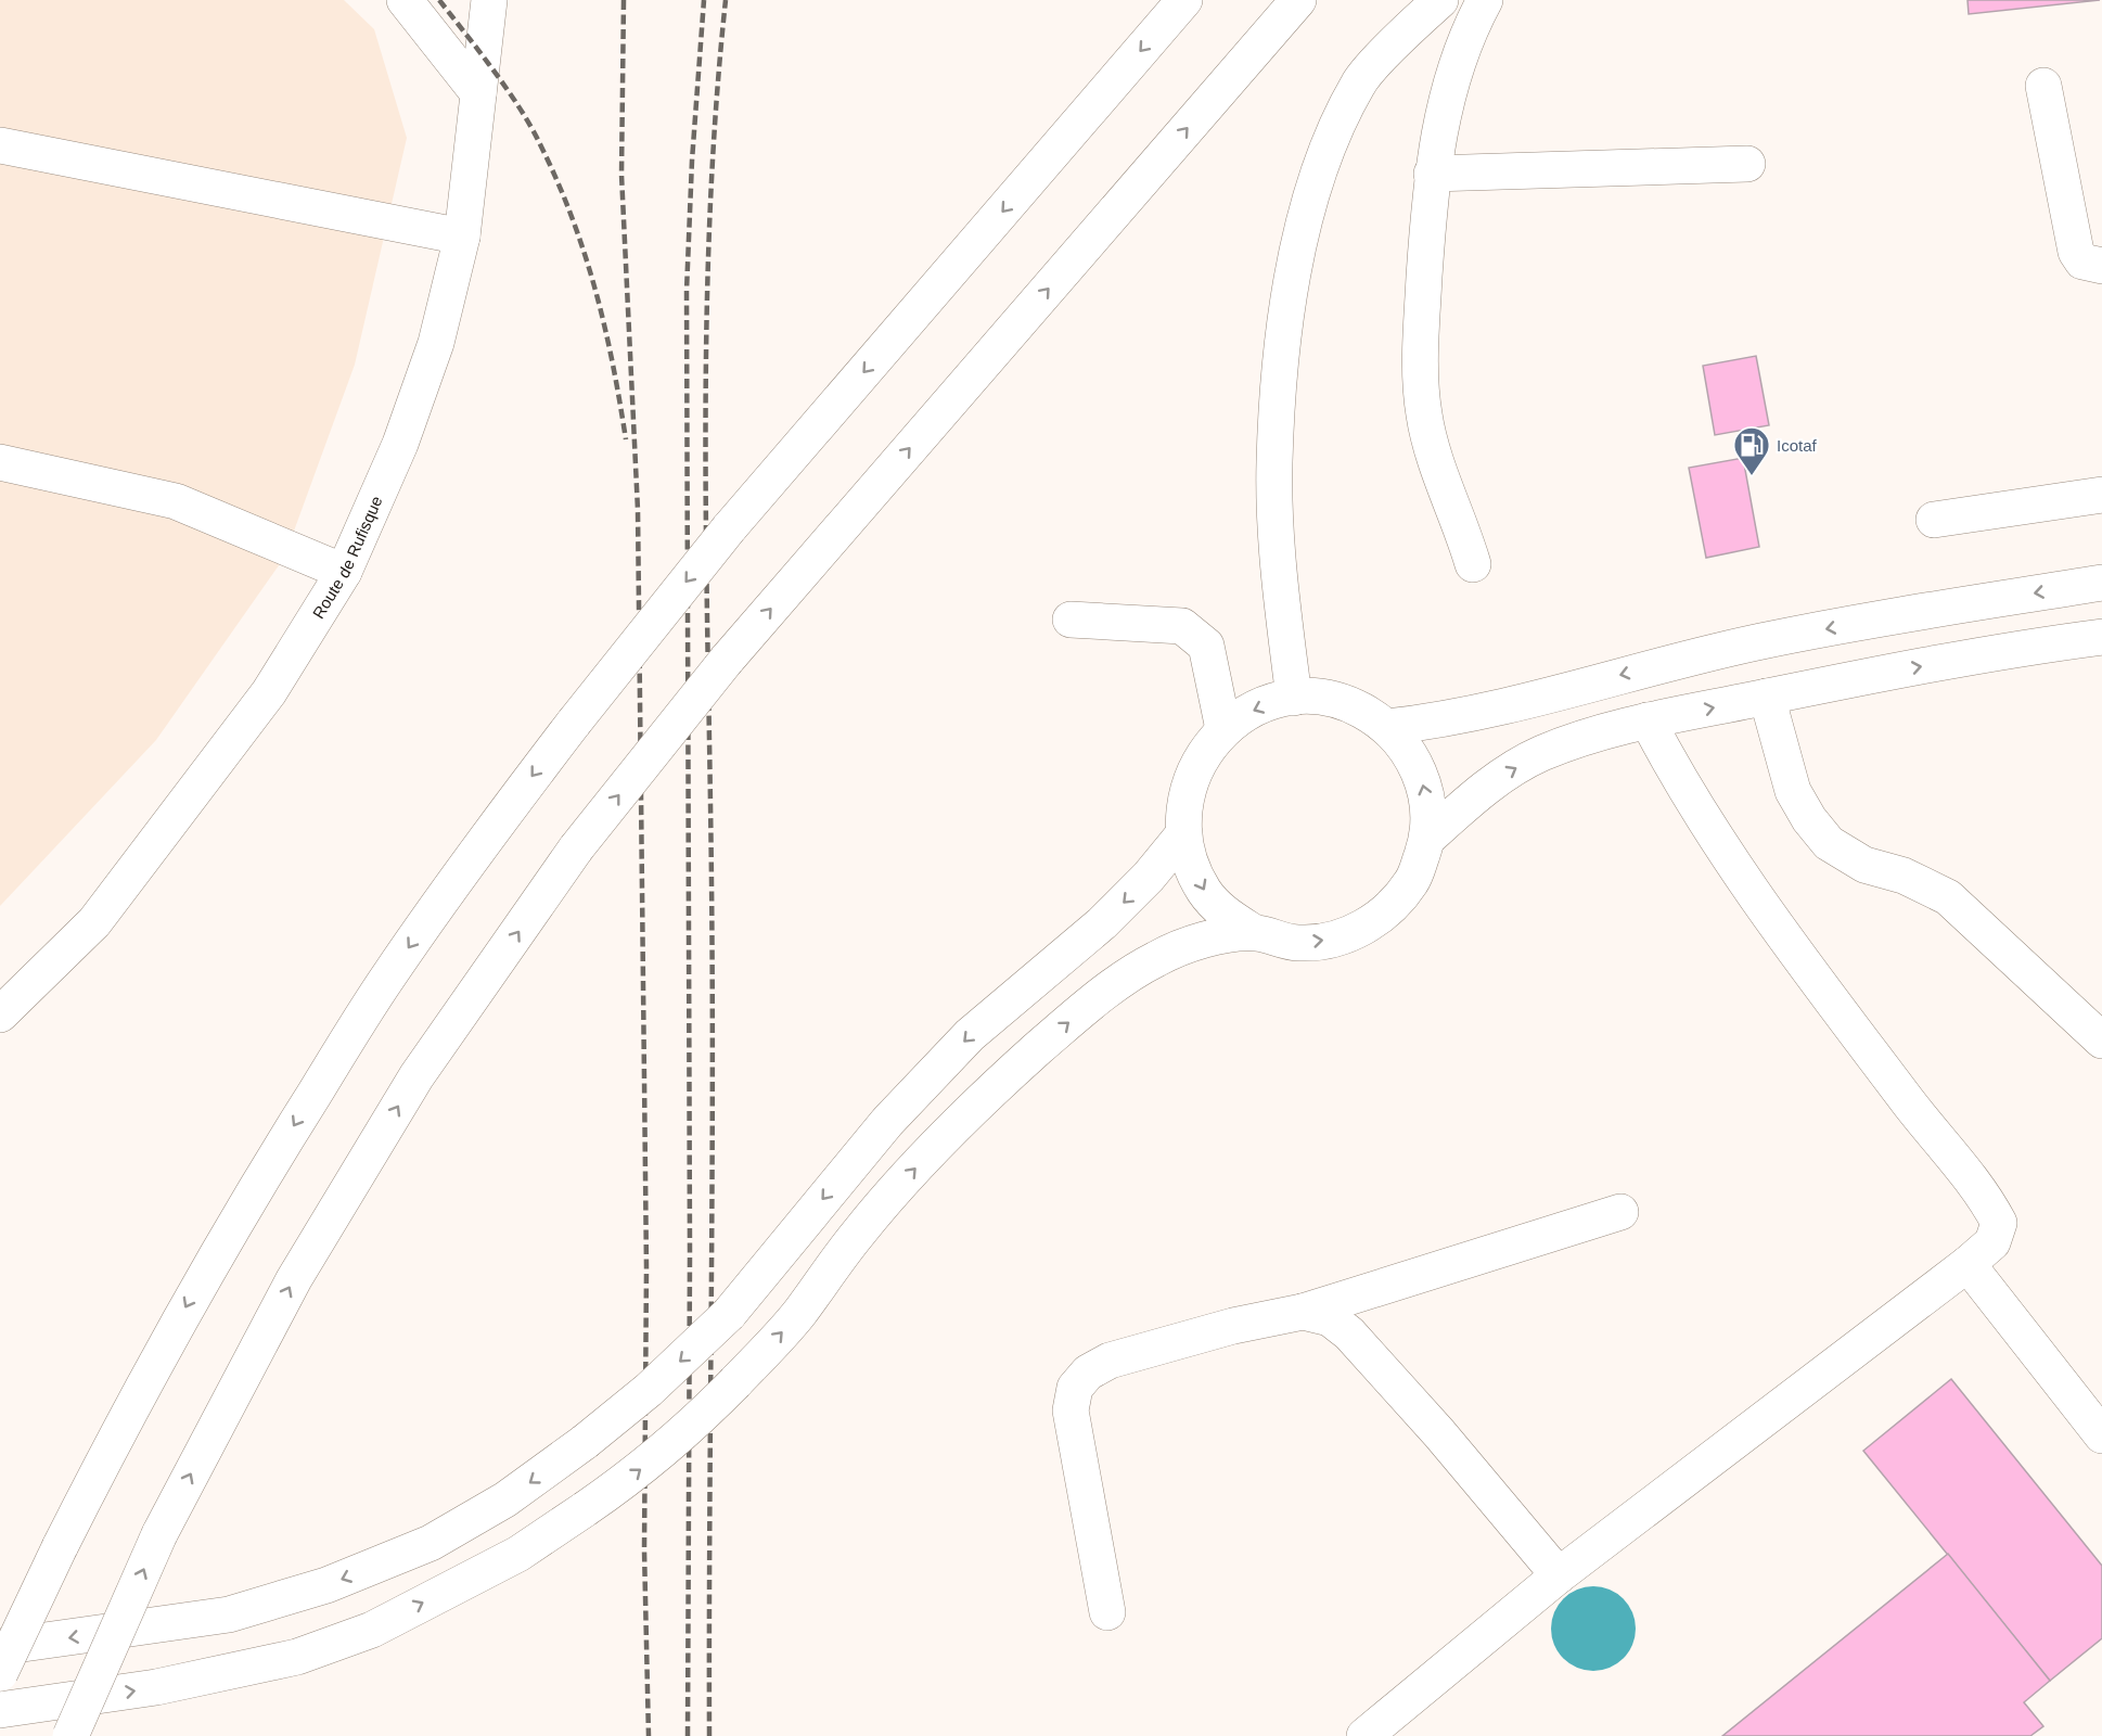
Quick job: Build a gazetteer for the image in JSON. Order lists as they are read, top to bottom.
{
  "streets": {
    "main road": ["Route de Rufisque"]
  },
  "places": {
    "fuel station": ["Icotaf"]
  }
}
